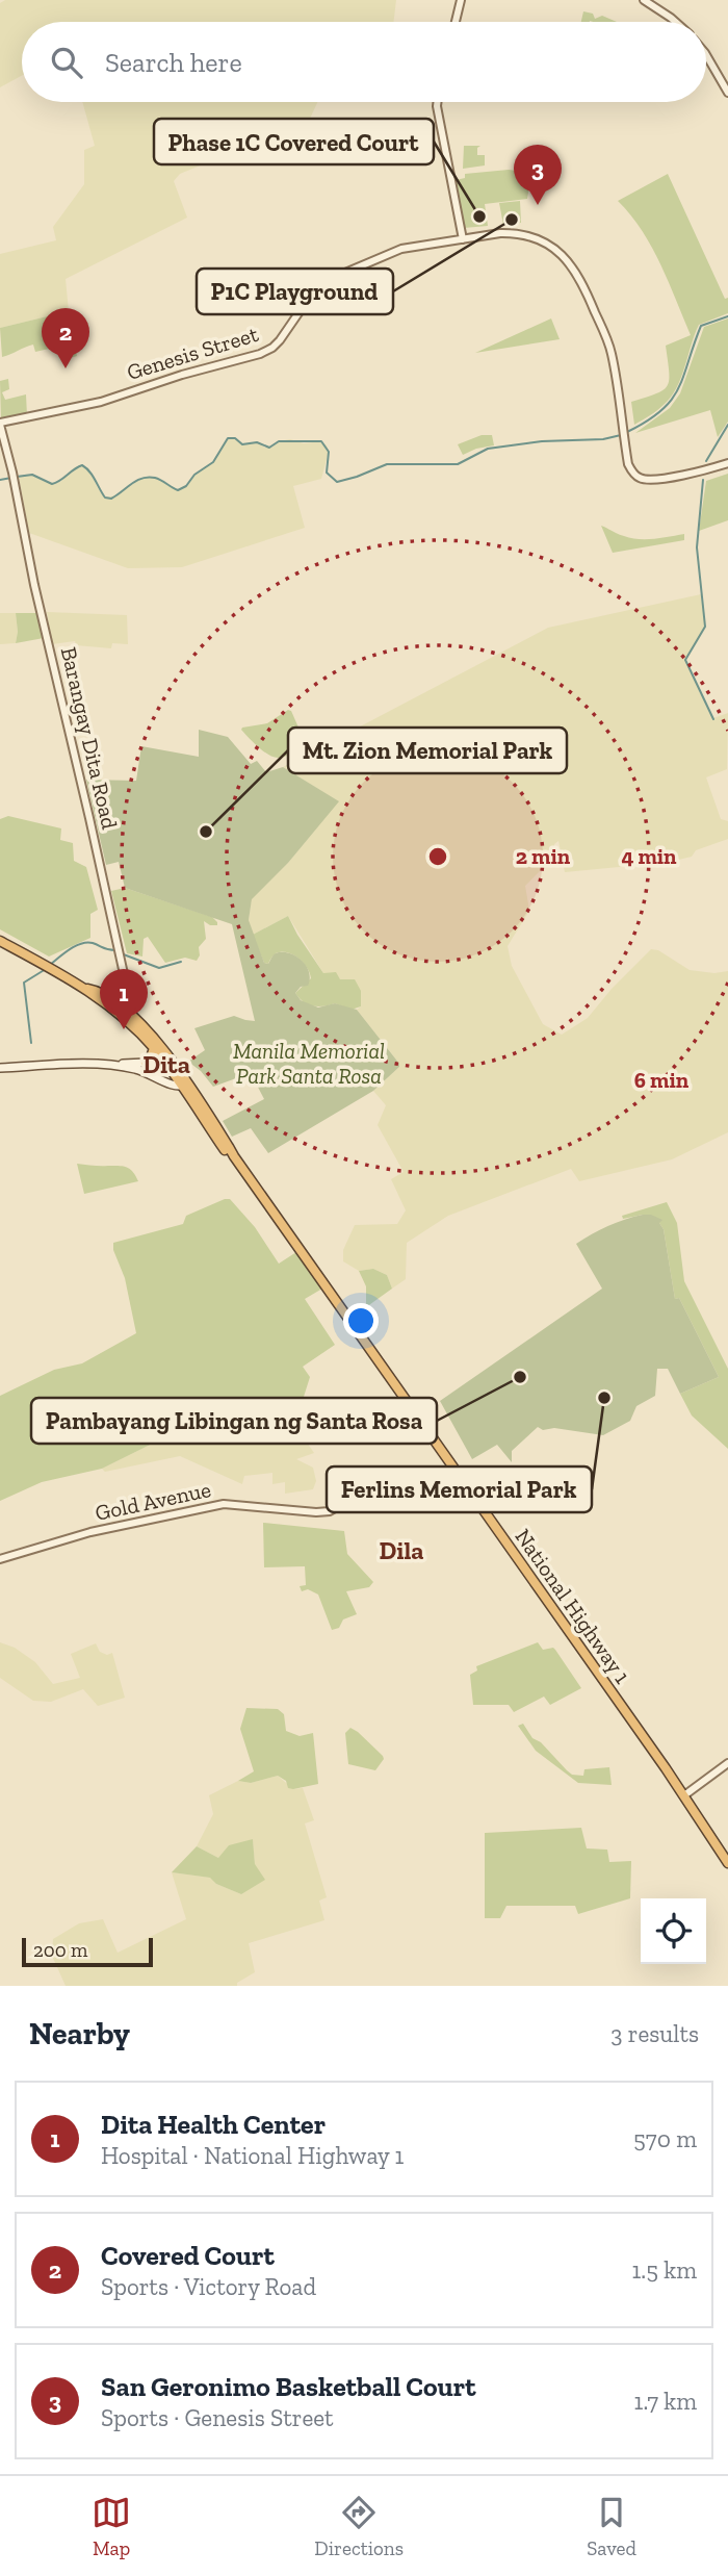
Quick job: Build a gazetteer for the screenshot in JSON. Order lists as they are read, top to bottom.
{
  "streets": {
    "highway": ["National Highway 1"],
    "street": ["Genesis Street", "Barangay Dita Road", "Gold Avenue"]
  },
  "crossings": [
    ["Genesis Street", "Barangay Dita Road"],
    ["Barangay Dita Road", "National Highway 1"],
    ["Gold Avenue", "National Highway 1"]
  ],
  "districts": ["Dita", "Dila"],
  "parks": ["Manila Memorial Park Santa Rosa"],
  "places": [
    "Phase 1C Covered Court",
    "P1C Playground",
    "Mt. Zion Memorial Park",
    "Pambayang Libingan ng Santa Rosa",
    "Ferlins Memorial Park"
  ],
  "scale_bar": "200 m",
  "page": {
    "search": "Search here",
    "pins": ["3", "2", "1"],
    "scale": "200 m",
    "heading": ["Nearby", "3 results"],
    "list": [
      {
        "mark": "1",
        "name": "Dita Health Center",
        "note": "Hospital · National Highway 1",
        "value": "570 m"
      },
      {
        "mark": "2",
        "name": "Covered Court",
        "note": "Sports · Victory Road",
        "value": "1.5 km"
      },
      {
        "mark": "3",
        "name": "San Geronimo Basketball Court",
        "note": "Sports · Genesis Street",
        "value": "1.7 km"
      }
    ],
    "nav": ["Map", "Directions", "Saved"]
  },
  "rings": ["2 min", "4 min", "6 min"]
}
